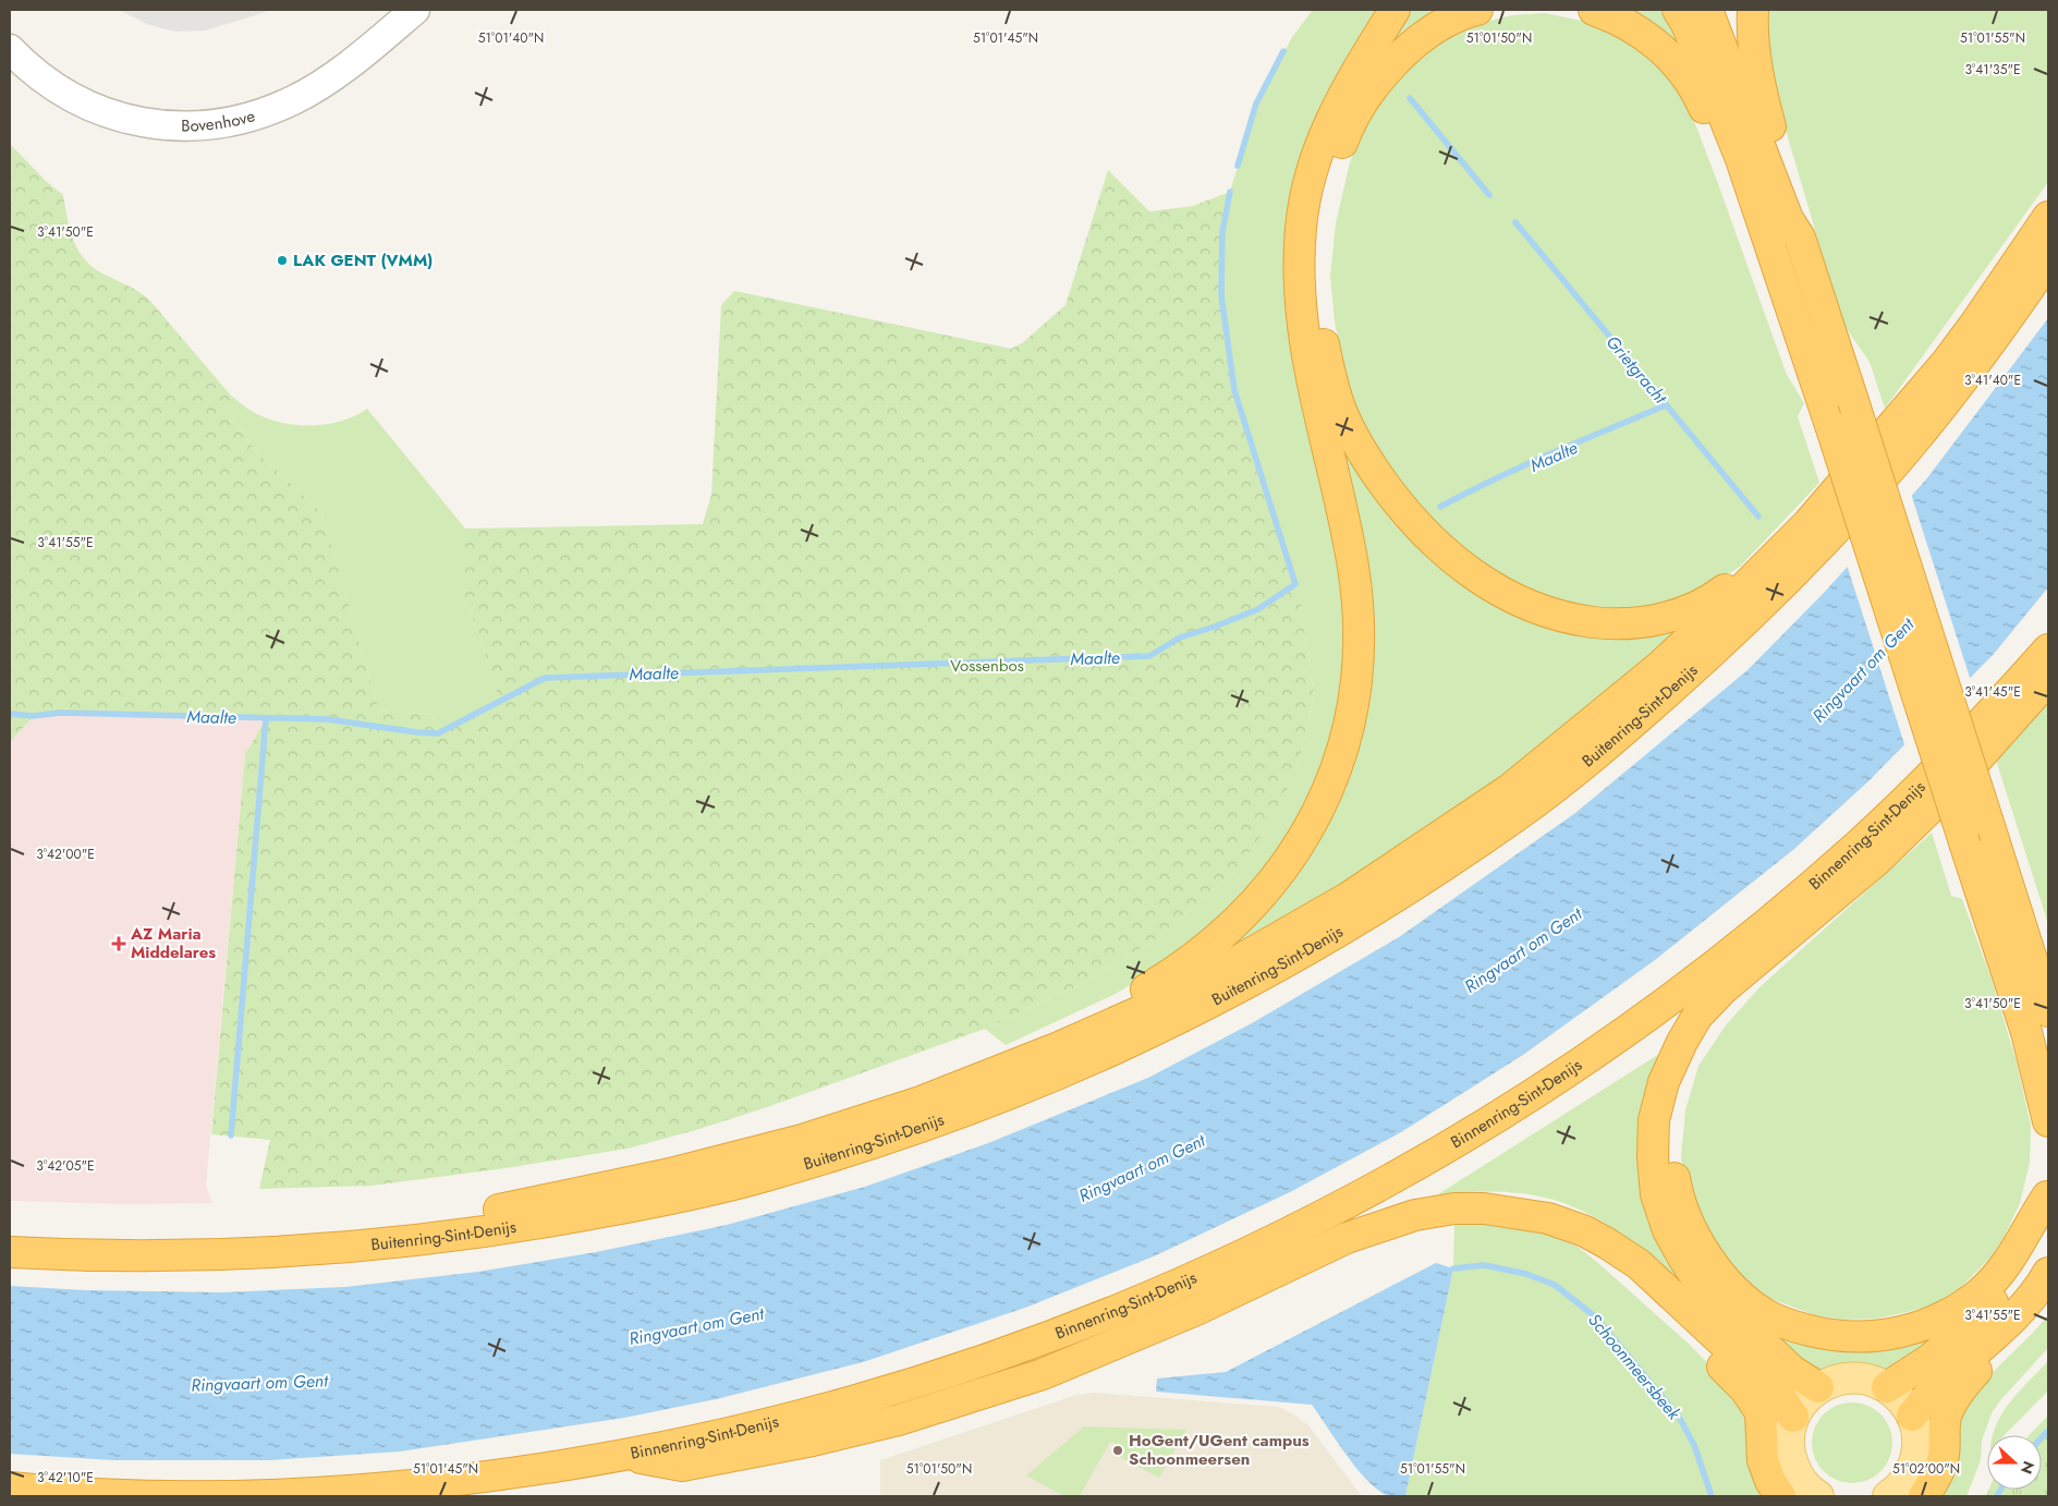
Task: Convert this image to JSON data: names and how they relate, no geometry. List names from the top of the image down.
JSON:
{
  "streets": {
    "highway": ["Buitenring-Sint-Denijs", "Binnenring-Sint-Denijs"],
    "street": ["Bovenhove"]
  },
  "water": [
    "Grietgracht",
    "Maalte",
    "Ringvaart om Gent",
    "Schoonmeersbeek"
  ],
  "parks": ["Vossenbos"],
  "places": {
    "other": ["LAK GENT (VMM)", "HoGent/UGent campus Schoonmeersen"],
    "health": ["AZ Maria Middelares"]
  },
  "north": "right",
  "coordinates": [
    "51°01'45\"N",
    "51°01'55\"N",
    "51°01'40\"N",
    "51°01'50\"N",
    "3°41'35\"E",
    "3°41'50\"E",
    "3°41'40\"E",
    "3°41'55\"E",
    "3°41'45\"E",
    "3°42'00\"E",
    "3°42'05\"E",
    "51°02'00\"N",
    "3°42'10\"E"
  ]
}
